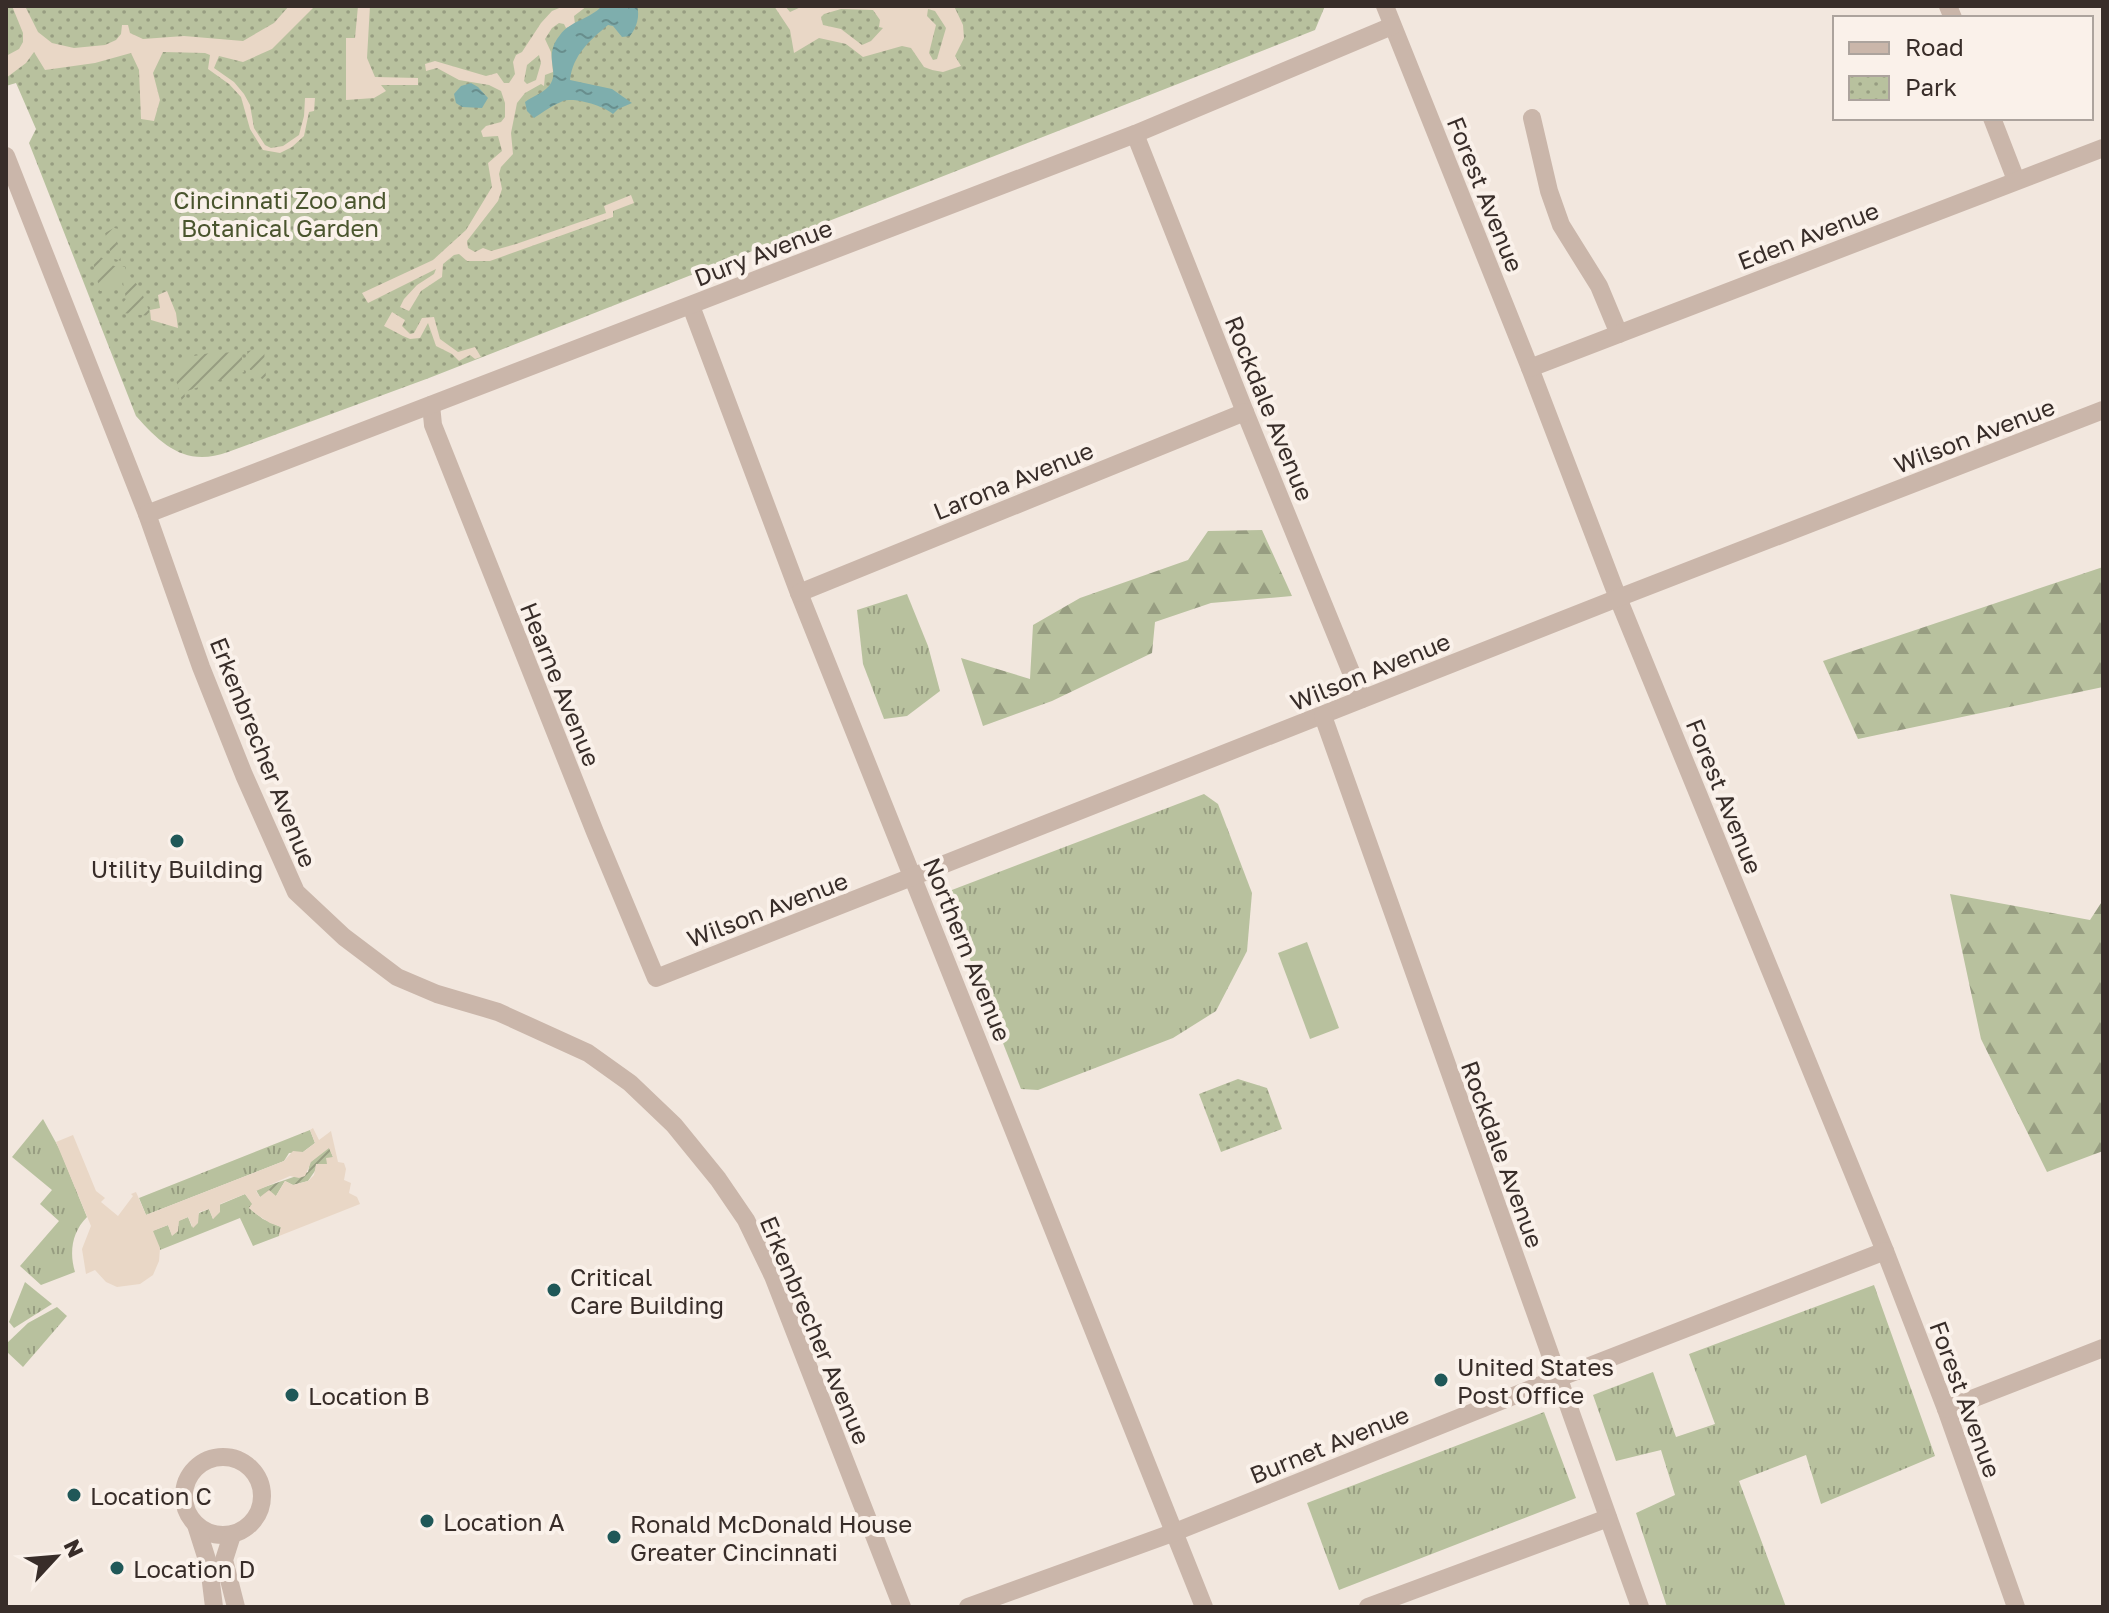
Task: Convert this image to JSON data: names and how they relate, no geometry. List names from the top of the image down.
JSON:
{
  "streets": {
    "street": [
      "Forest Avenue",
      "Eden Avenue",
      "Dury Avenue",
      "Rockdale Avenue",
      "Wilson Avenue",
      "Larona Avenue",
      "Hearne Avenue",
      "Erkenbrecher Avenue",
      "Northern Avenue",
      "Burnet Avenue"
    ]
  },
  "crossings": [
    ["Forest Avenue", "Eden Avenue"],
    ["Forest Avenue", "Dury Avenue"],
    ["Forest Avenue", "Wilson Avenue"],
    ["Forest Avenue", "Burnet Avenue"],
    ["Dury Avenue", "Rockdale Avenue"],
    ["Dury Avenue", "Hearne Avenue"],
    ["Dury Avenue", "Erkenbrecher Avenue"],
    ["Dury Avenue", "Northern Avenue"],
    ["Rockdale Avenue", "Wilson Avenue"],
    ["Rockdale Avenue", "Larona Avenue"],
    ["Rockdale Avenue", "Burnet Avenue"],
    ["Wilson Avenue", "Hearne Avenue"],
    ["Wilson Avenue", "Northern Avenue"],
    ["Larona Avenue", "Northern Avenue"],
    ["Northern Avenue", "Burnet Avenue"]
  ],
  "parks": ["Cincinnati Zoo and Botanical Garden"],
  "places": [
    "Utility Building",
    "Critical Care Building",
    "United States Post Office",
    "Location B",
    "Location C",
    "Location A",
    "Ronald McDonald House Greater Cincinnati",
    "Location D"
  ],
  "legend": ["Road", "Park"],
  "north": "top right"
}
